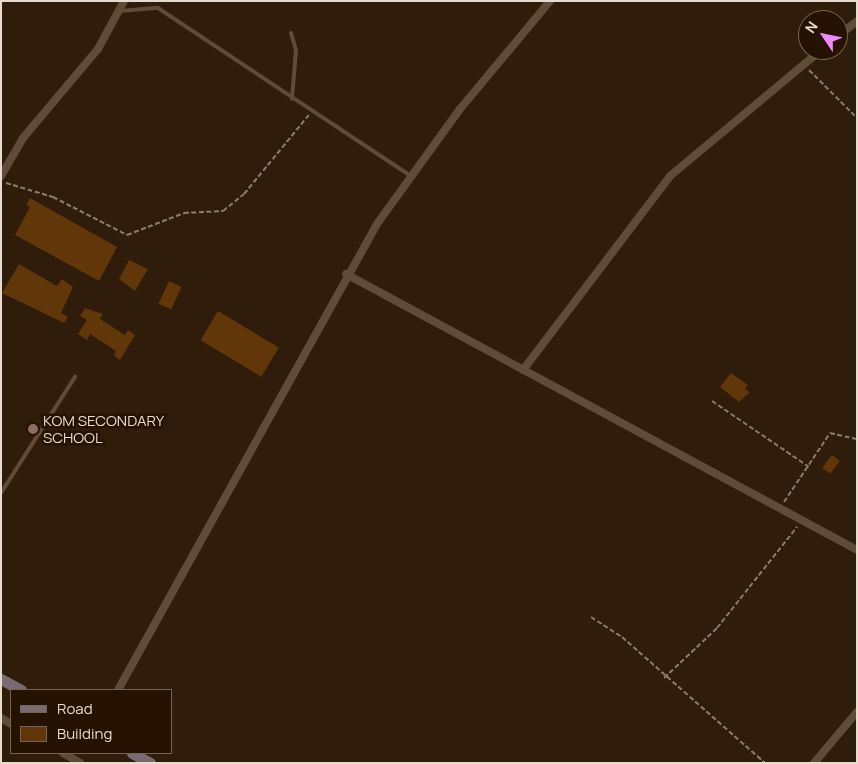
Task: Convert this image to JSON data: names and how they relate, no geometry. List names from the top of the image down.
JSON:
{
  "places": ["KOM SECONDARY SCHOOL"],
  "legend": ["Road", "Building"],
  "north": "top left"
}
